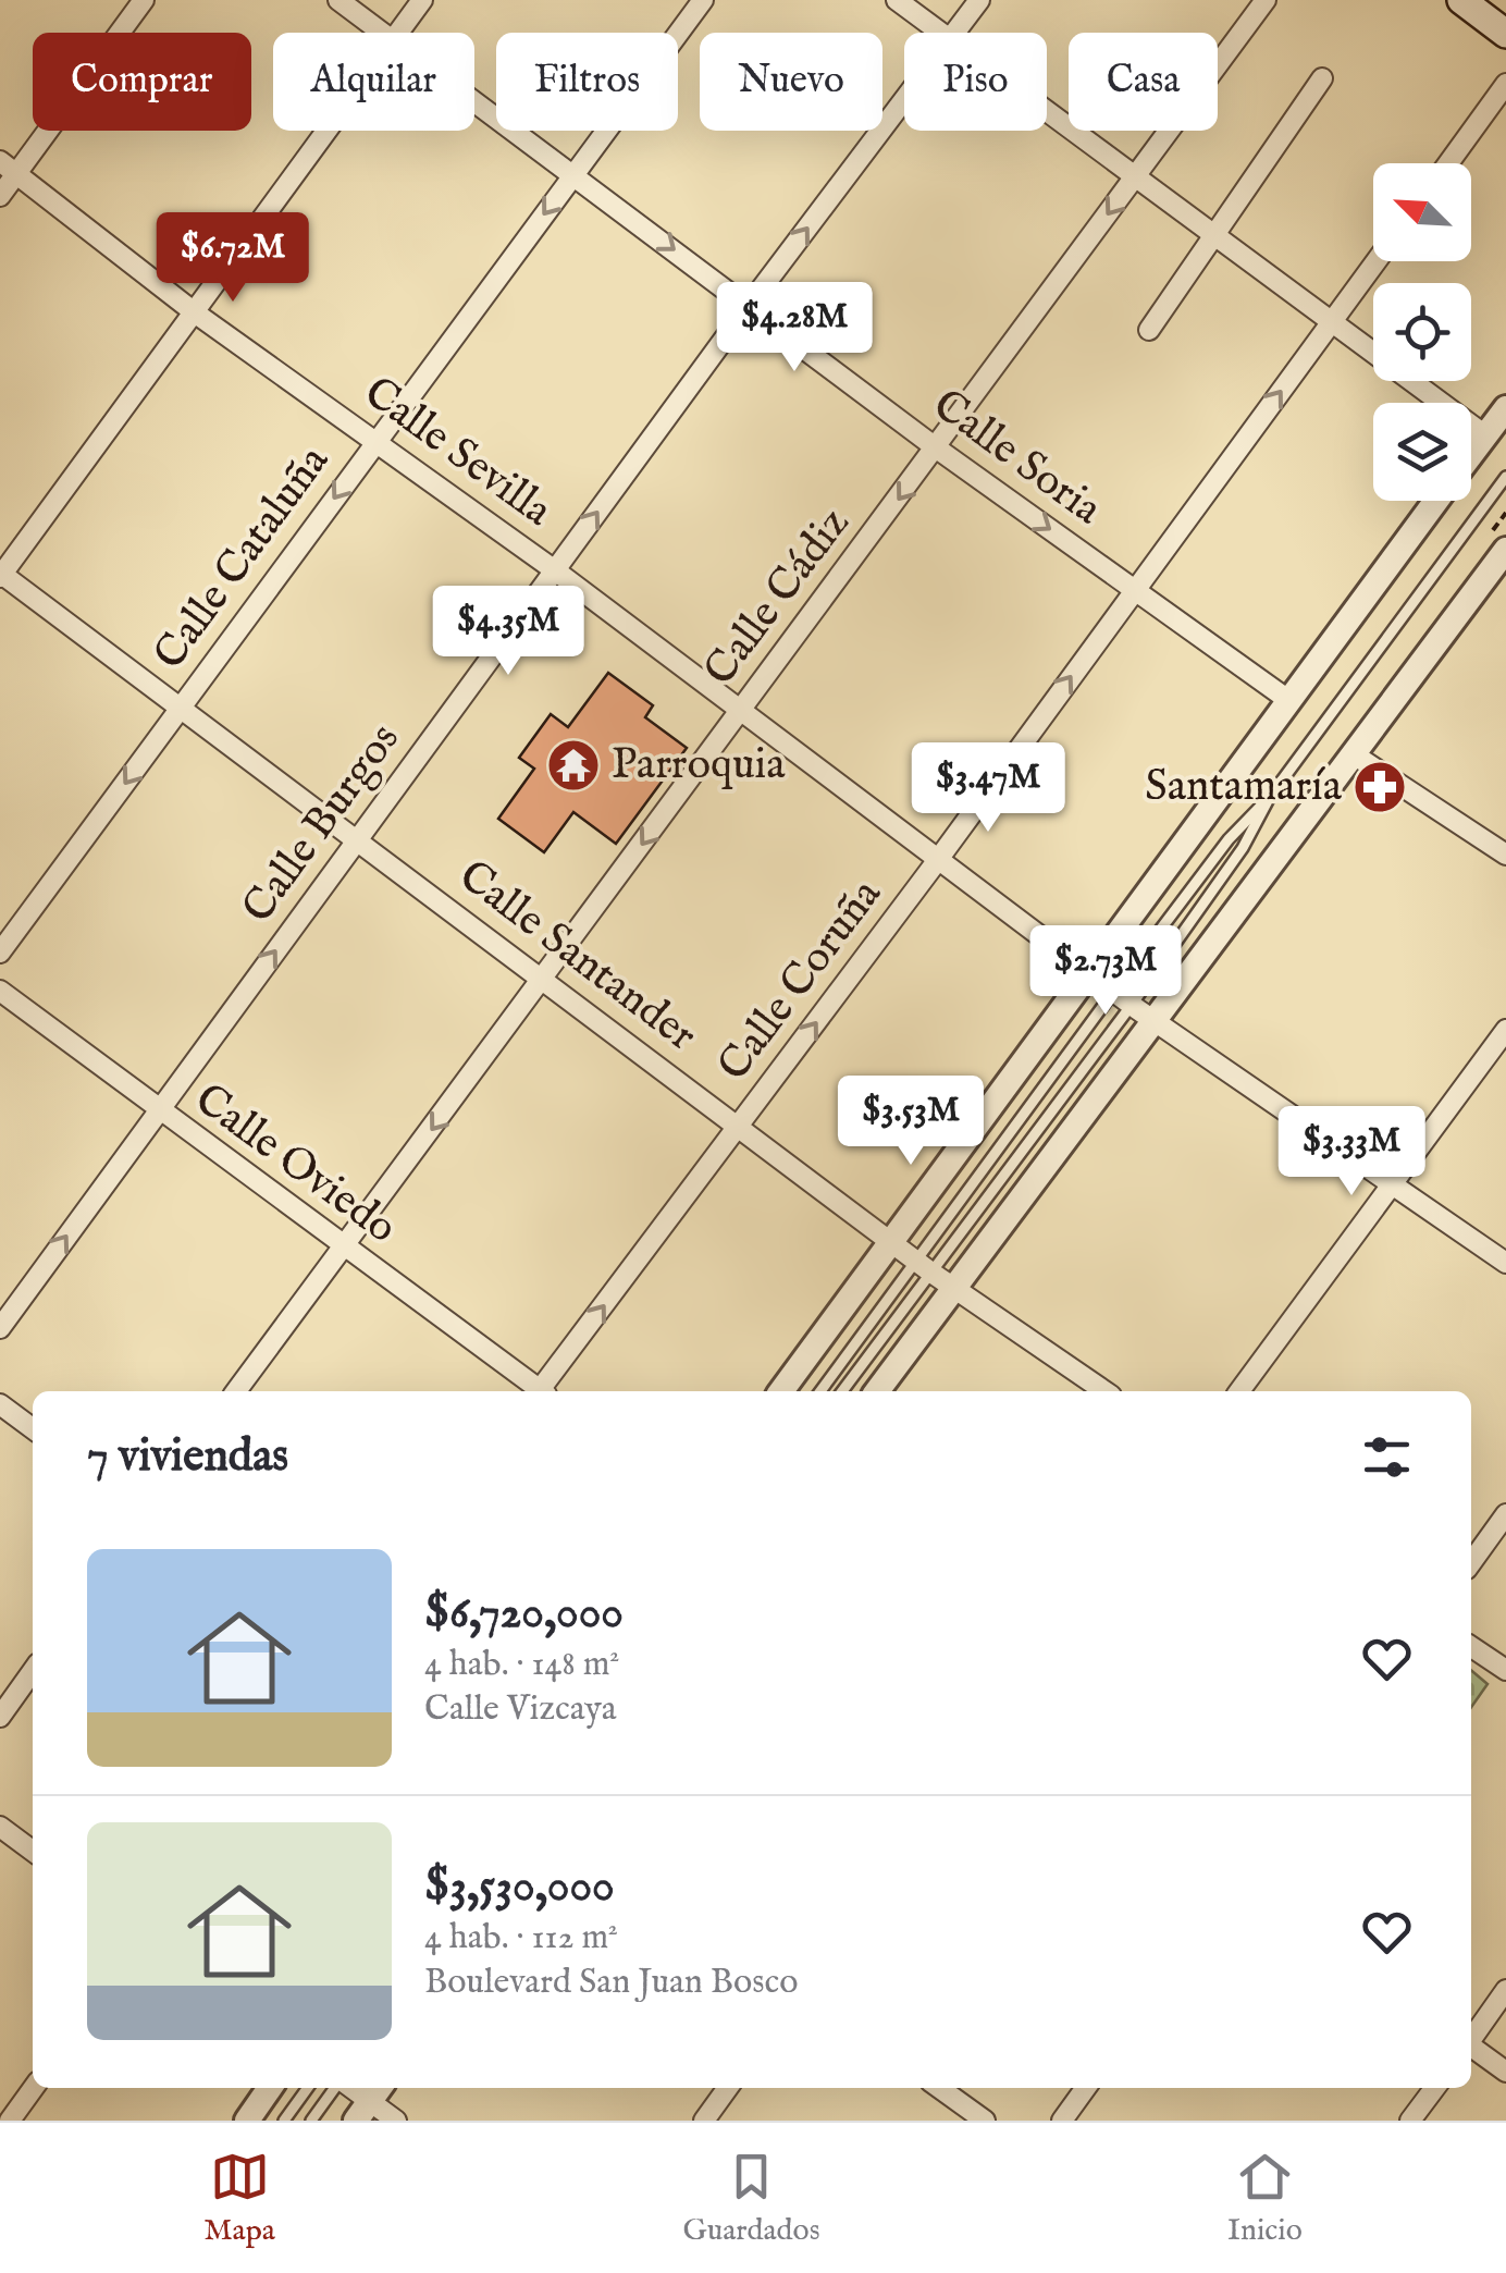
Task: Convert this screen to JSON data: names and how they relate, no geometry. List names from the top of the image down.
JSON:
{
  "streets": {
    "street": [
      "Calle Sevilla",
      "Calle Soria",
      "Calle Cataluña",
      "Calle Cádiz",
      "Calle Burgos",
      "Calle Santander",
      "Calle Coruña",
      "Calle Oviedo"
    ]
  },
  "crossings": [
    ["Calle Sevilla", "Calle Cataluña"],
    ["Calle Sevilla", "Calle Cádiz"],
    ["Calle Sevilla", "Calle Burgos"],
    ["Calle Sevilla", "Calle Coruña"],
    ["Calle Soria", "Calle Cataluña"],
    ["Calle Soria", "Calle Cádiz"],
    ["Calle Soria", "Calle Burgos"],
    ["Calle Soria", "Calle Coruña"],
    ["Calle Cataluña", "Calle Santander"],
    ["Calle Cádiz", "Calle Santander"],
    ["Calle Cádiz", "Calle Oviedo"],
    ["Calle Burgos", "Calle Santander"],
    ["Calle Burgos", "Calle Oviedo"],
    ["Calle Santander", "Calle Coruña"]
  ],
  "one_way": [
    "Calle Soria",
    "Calle Cataluña",
    "Calle Cádiz",
    "Calle Burgos",
    "Calle Coruña"
  ],
  "places": {
    "temple": ["Parroquia"],
    "pharmacy": ["Santamaría"]
  },
  "north": "top left",
  "page": {
    "chip": [
      "Comprar",
      "Alquilar",
      "Filtros",
      "Nuevo",
      "Piso",
      "Casa"
    ],
    "price": [
      "$6.72M",
      "$4.28M",
      "$4.35M",
      "$3.47M",
      "$2.73M",
      "$3.53M",
      "$3.33M"
    ],
    "heading": "7 viviendas",
    "list": [
      {
        "name": "$6,720,000",
        "note": "4 hab. · 148 m² · Calle Vizcaya"
      },
      {
        "name": "$3,530,000",
        "note": "4 hab. · 112 m² · Boulevard San Juan Bosco"
      }
    ],
    "tabs": ["Mapa", "Guardados", "Inicio"]
  }
}
